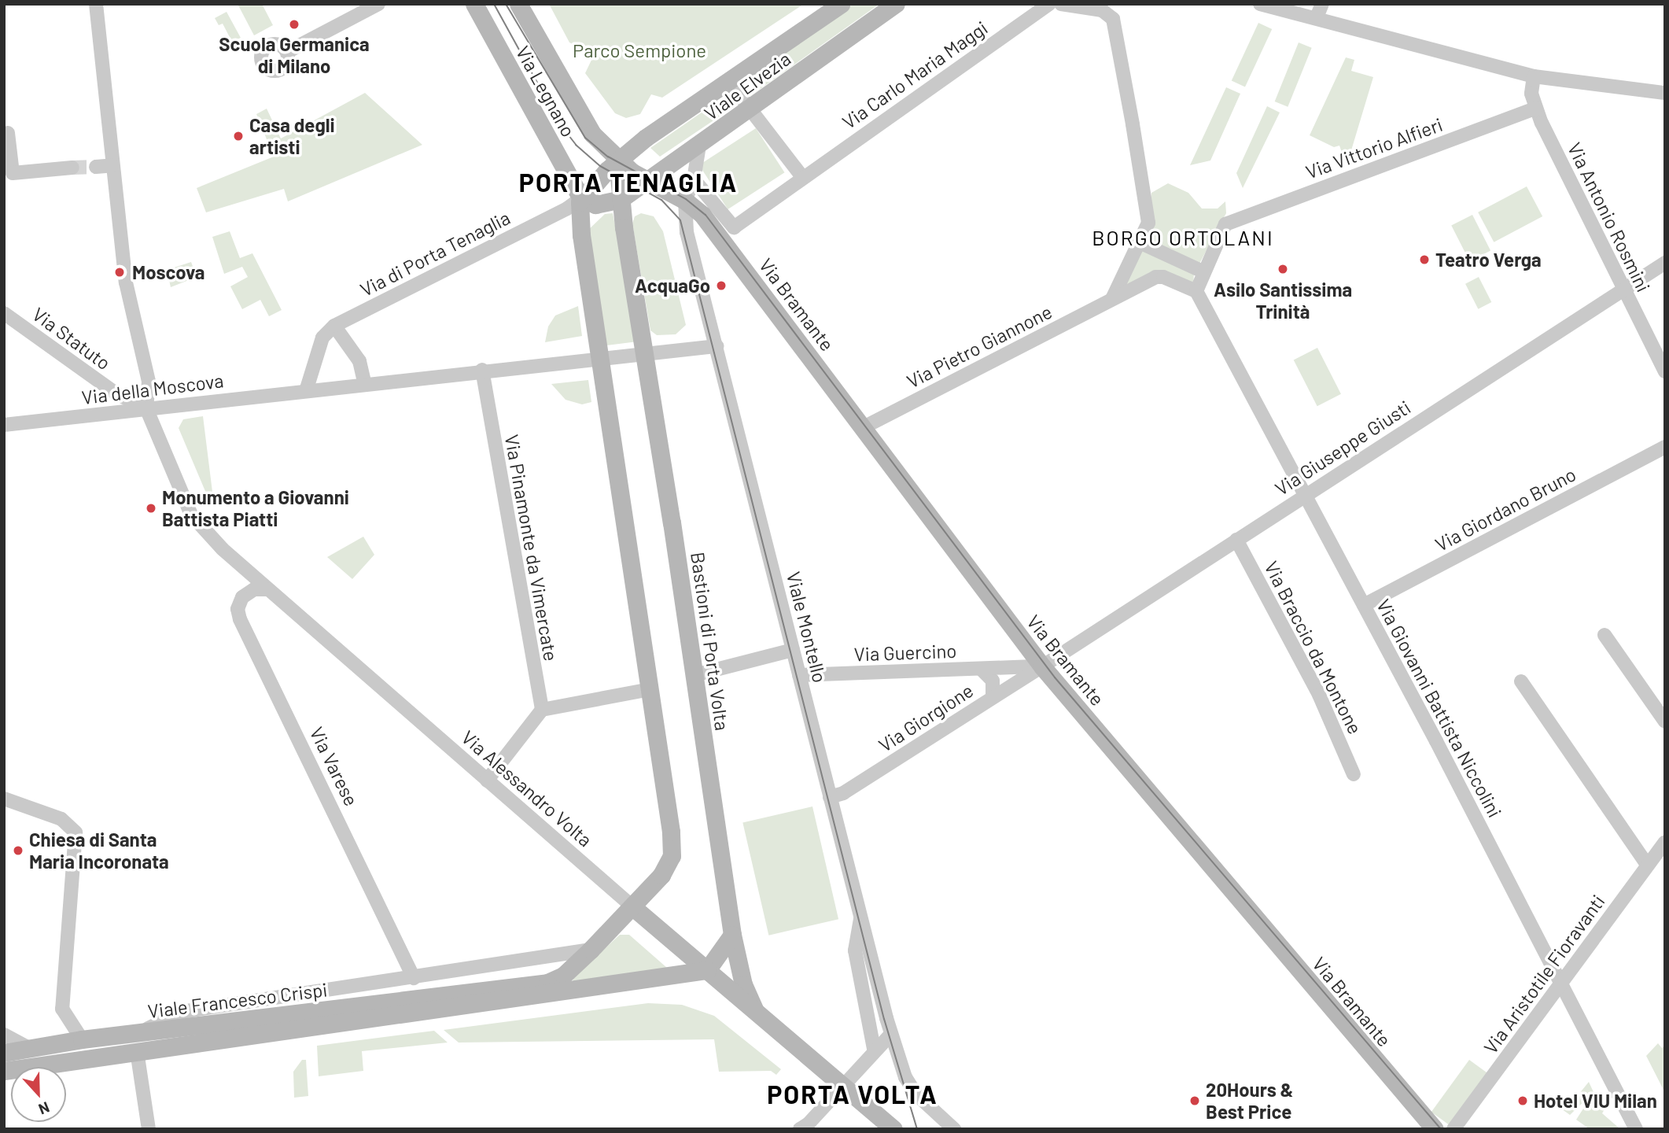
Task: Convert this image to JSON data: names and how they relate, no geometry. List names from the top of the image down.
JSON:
{
  "streets": {
    "main road": [
      "Viale Elvezia",
      "Via Legnano",
      "Via Bramante",
      "Bastioni di Porta Volta",
      "Via Alessandro Volta",
      "Viale Francesco Crispi"
    ],
    "street": [
      "Via Carlo Maria Maggi",
      "Via Vittorio Alfieri",
      "Via Antonio Rosmini",
      "Via di Porta Tenaglia",
      "Via Statuto",
      "Via Pietro Giannone",
      "Via della Moscova",
      "Via Giuseppe Giusti",
      "Via Giordano Bruno",
      "Via Pinamonte da Vimercate",
      "Viale Montello",
      "Via Braccio da Montone",
      "Via Guercino",
      "Via Giovanni Battista Niccolini",
      "Via Giorgione",
      "Via Varese",
      "Via Aristotile Fioravanti"
    ]
  },
  "crossings": [
    ["Viale Elvezia", "Via Legnano"],
    ["Viale Elvezia", "Via di Porta Tenaglia"],
    ["Viale Elvezia", "Bastioni di Porta Volta"],
    ["Via Legnano", "Via di Porta Tenaglia"],
    ["Via Legnano", "Via Bramante"],
    ["Via Legnano", "Viale Montello"],
    ["Via Legnano", "Bastioni di Porta Volta"],
    ["Via Vittorio Alfieri", "Via Antonio Rosmini"],
    ["Via Antonio Rosmini", "Via Giuseppe Giusti"],
    ["Via Bramante", "Via Pietro Giannone"],
    ["Via Bramante", "Via Giuseppe Giusti"],
    ["Via Bramante", "Viale Montello"],
    ["Via Bramante", "Via Guercino"],
    ["Via Bramante", "Via Giorgione"],
    ["Via Statuto", "Via della Moscova"],
    ["Via Statuto", "Via Alessandro Volta"],
    ["Via Pietro Giannone", "Via Giovanni Battista Niccolini"],
    ["Via della Moscova", "Via Pinamonte da Vimercate"],
    ["Via della Moscova", "Viale Montello"],
    ["Via della Moscova", "Bastioni di Porta Volta"],
    ["Via della Moscova", "Via Alessandro Volta"],
    ["Via Giuseppe Giusti", "Via Braccio da Montone"],
    ["Via Giuseppe Giusti", "Via Guercino"],
    ["Via Giuseppe Giusti", "Via Giovanni Battista Niccolini"],
    ["Via Giuseppe Giusti", "Via Giorgione"],
    ["Via Giordano Bruno", "Via Giovanni Battista Niccolini"],
    ["Viale Montello", "Via Guercino"],
    ["Viale Montello", "Via Giorgione"],
    ["Bastioni di Porta Volta", "Via Alessandro Volta"],
    ["Via Guercino", "Via Giorgione"],
    ["Via Giovanni Battista Niccolini", "Via Aristotile Fioravanti"],
    ["Via Varese", "Via Alessandro Volta"],
    ["Via Varese", "Viale Francesco Crispi"],
    ["Via Alessandro Volta", "Viale Francesco Crispi"]
  ],
  "districts": ["PORTA TENAGLIA", "BORGO ORTOLANI", "PORTA VOLTA"],
  "parks": ["Parco Sempione"],
  "places": [
    "Scuola Germanica di Milano",
    "Casa degli artisti",
    "Teatro Verga",
    "Asilo Santissima Trinità",
    "Moscova",
    "AcquaGo",
    "Monumento a Giovanni Battista Piatti",
    "Chiesa di Santa Maria Incoronata",
    "20Hours & Best Price",
    "Hotel VIU Milan"
  ],
  "north": "bottom"
}
